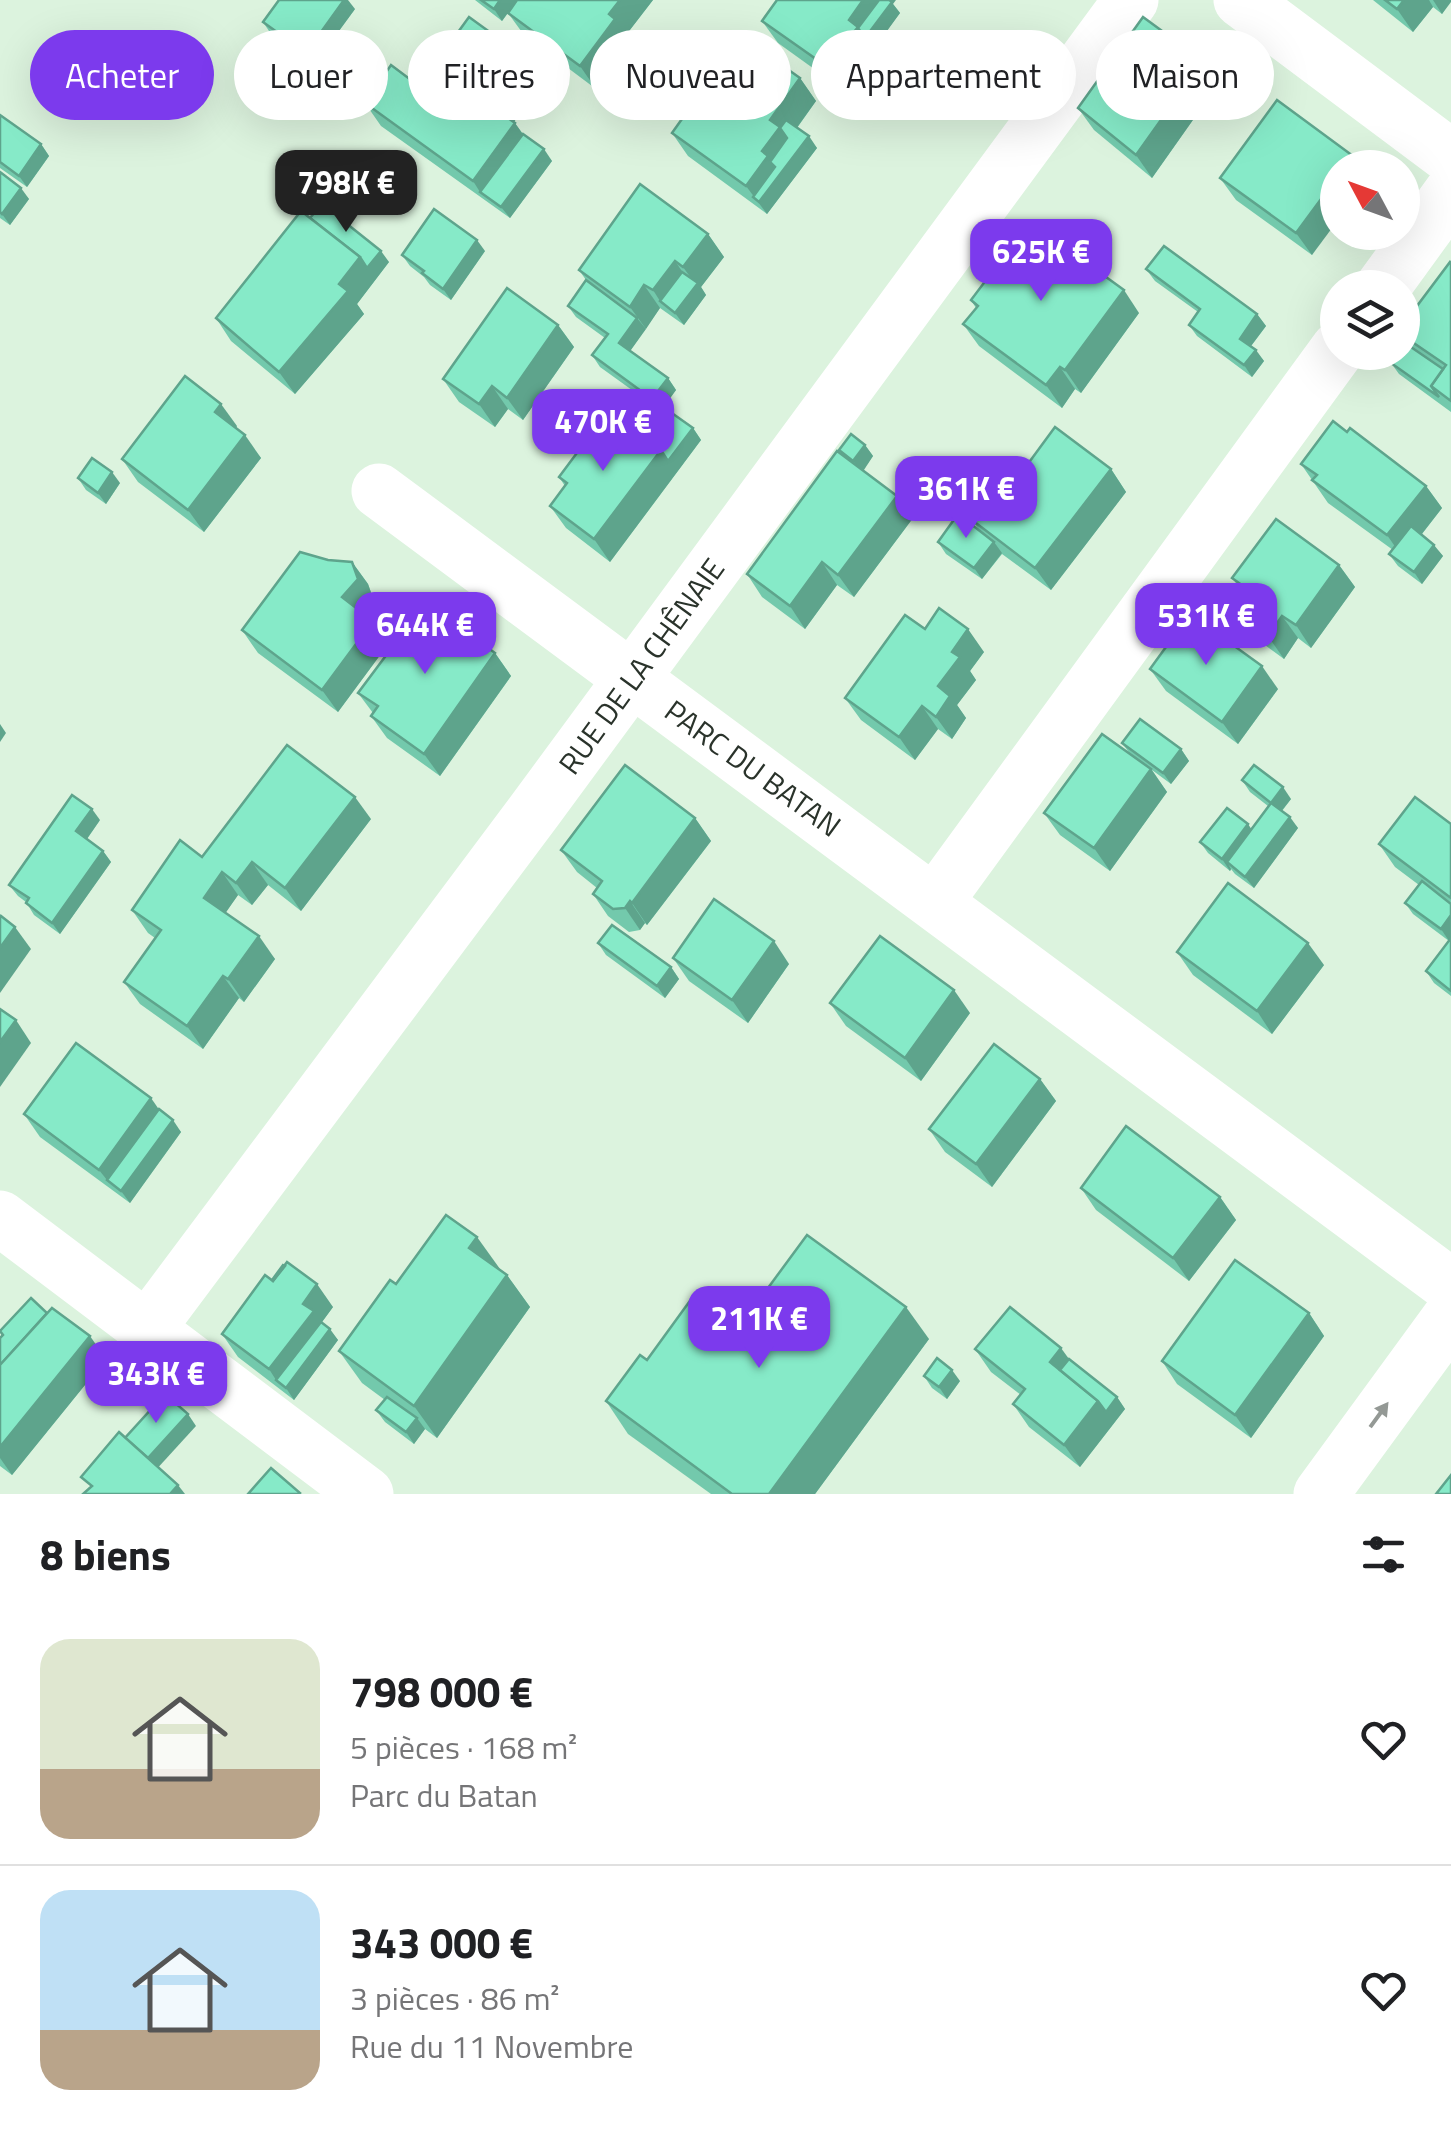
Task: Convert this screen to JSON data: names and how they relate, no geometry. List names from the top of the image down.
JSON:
{
  "streets": {
    "street": ["RUE DE LA CHÊNAIE", "PARC DU BATAN"]
  },
  "crossings": [
    ["RUE DE LA CHÊNAIE", "PARC DU BATAN"]
  ],
  "north": "top left",
  "page": {
    "chip": [
      "Acheter",
      "Louer",
      "Filtres",
      "Nouveau",
      "Appartement",
      "Maison"
    ],
    "price": [
      "798K €",
      "625K €",
      "470K €",
      "361K €",
      "531K €",
      "644K €",
      "211K €",
      "343K €"
    ],
    "heading": "8 biens",
    "list": [
      {
        "name": "798 000 €",
        "note": "5 pièces · 168 m² · Parc du Batan"
      },
      {
        "name": "343 000 €",
        "note": "3 pièces · 86 m² · Rue du 11 Novembre"
      }
    ]
  }
}
